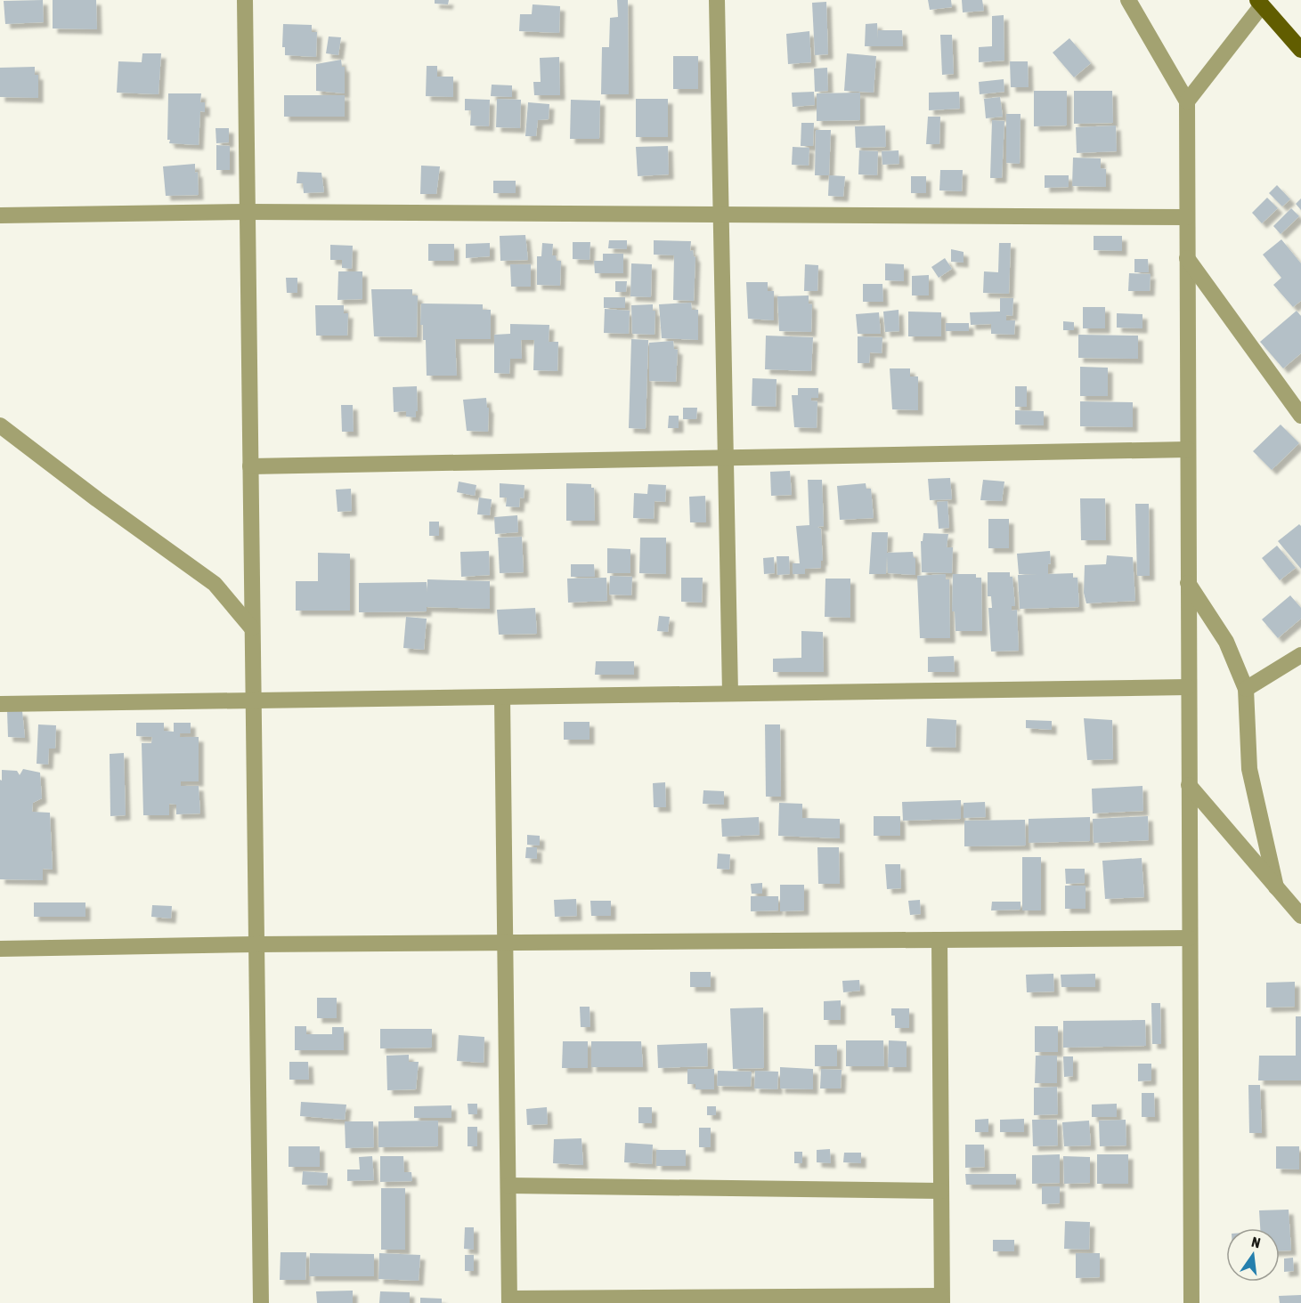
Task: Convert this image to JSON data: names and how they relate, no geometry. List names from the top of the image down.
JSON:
{
  "north": "top"
}
